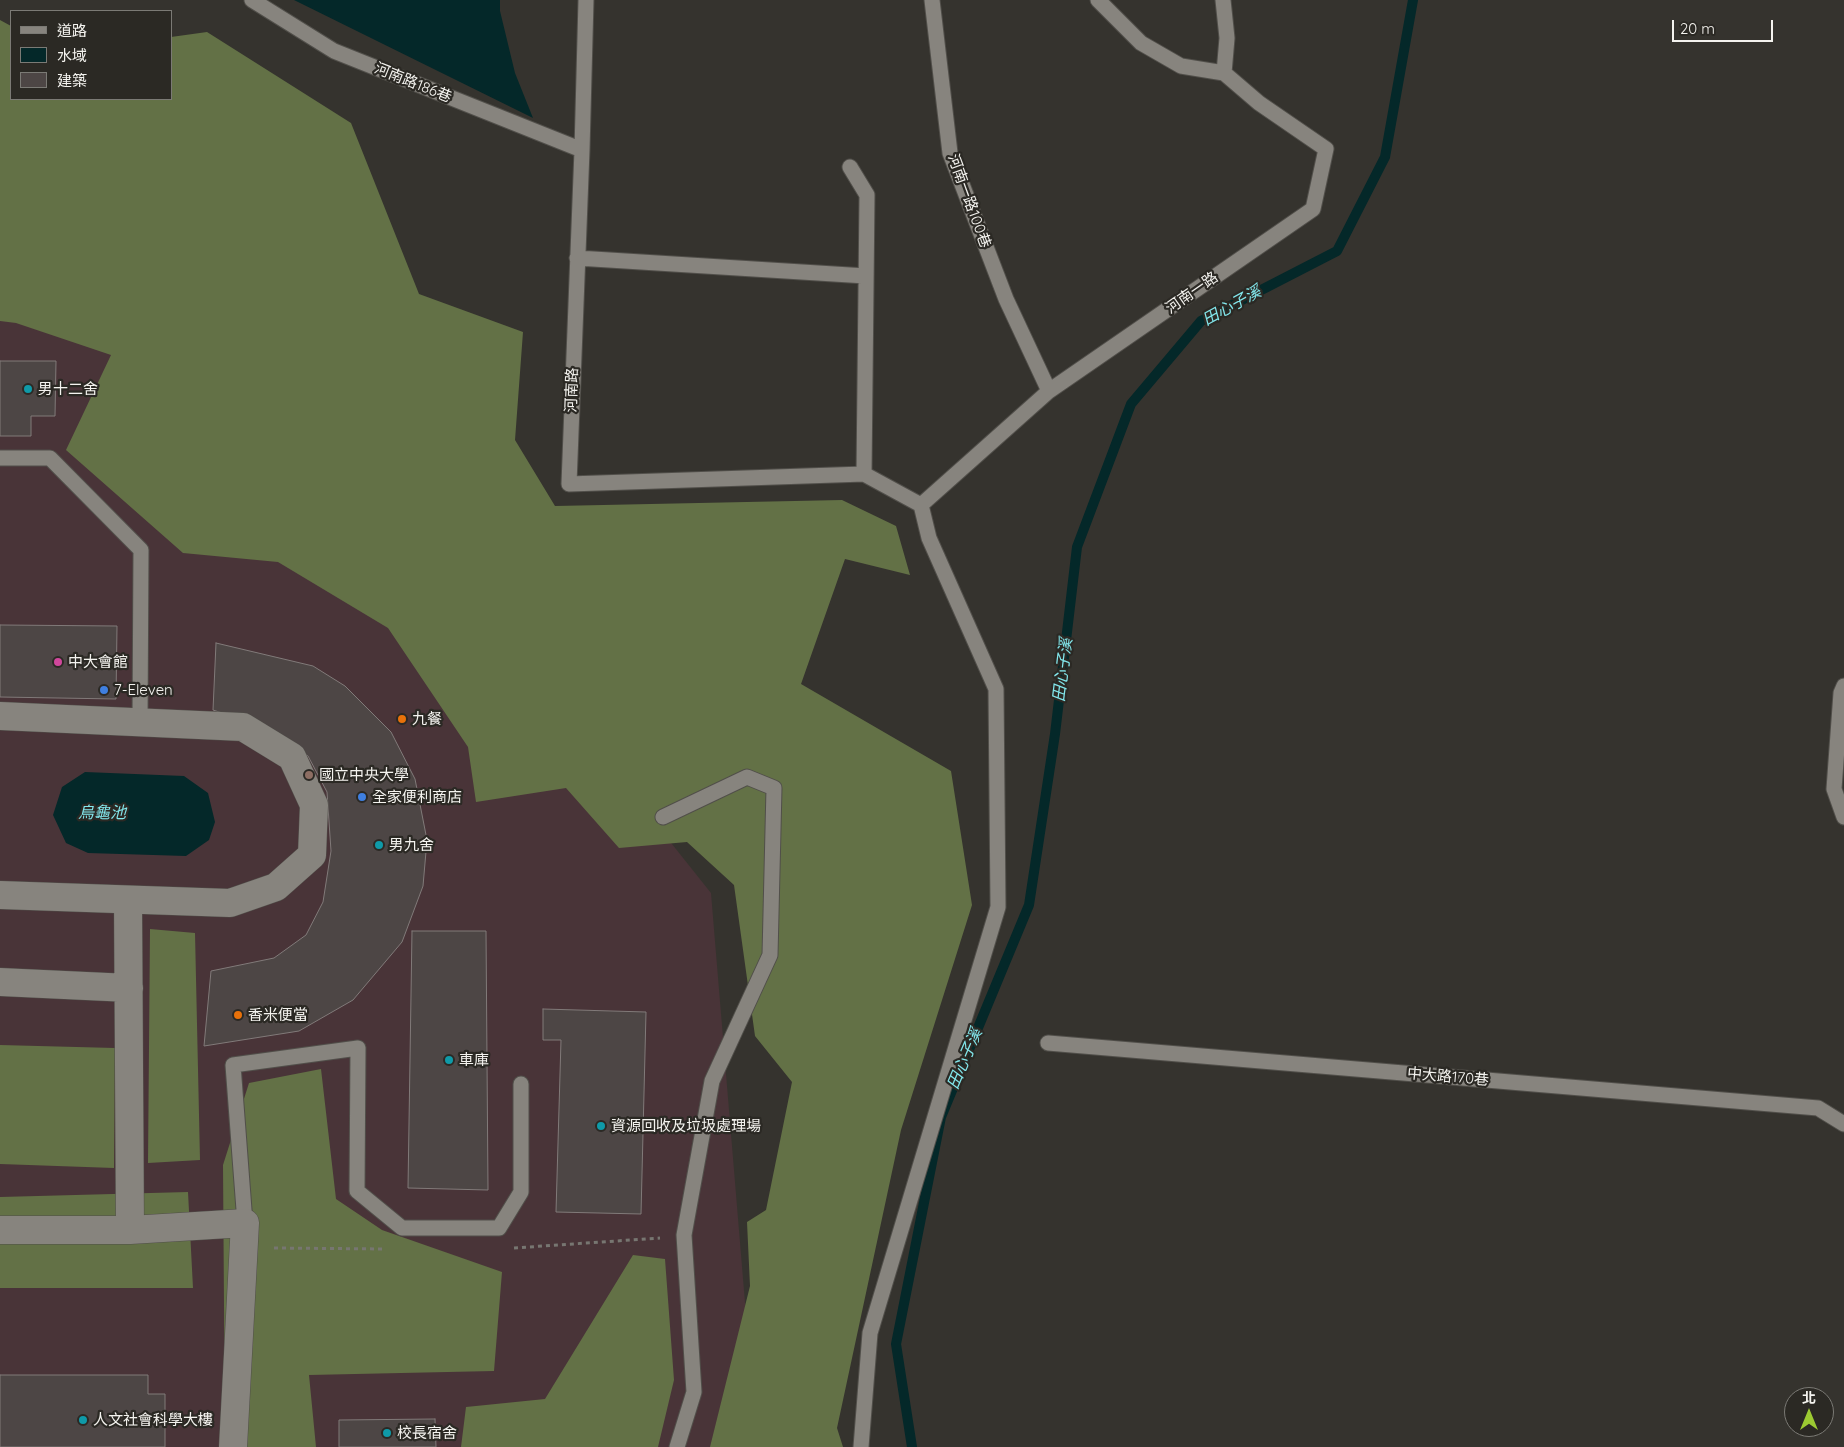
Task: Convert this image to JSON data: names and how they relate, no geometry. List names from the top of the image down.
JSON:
{
  "streets": {
    "lane": [
      "河南路186巷",
      "河南一路100巷",
      "河南一路",
      "河南路",
      "中大路170巷"
    ]
  },
  "crossings": [
    ["河南路186巷", "河南路"],
    ["河南一路100巷", "河南一路"]
  ],
  "water": ["田心子溪", "烏龜池"],
  "places": [
    "男十二舍",
    "中大會館",
    "7-Eleven",
    "九餐",
    "國立中央大學",
    "全家便利商店",
    "男九舍",
    "香米便當",
    "車庫",
    "資源回收及垃圾處理場",
    "人文社會科學大樓",
    "校長宿舍"
  ],
  "legend": ["道路", "水域", "建築"],
  "scale_bar": "20 m",
  "north": "top"
}
